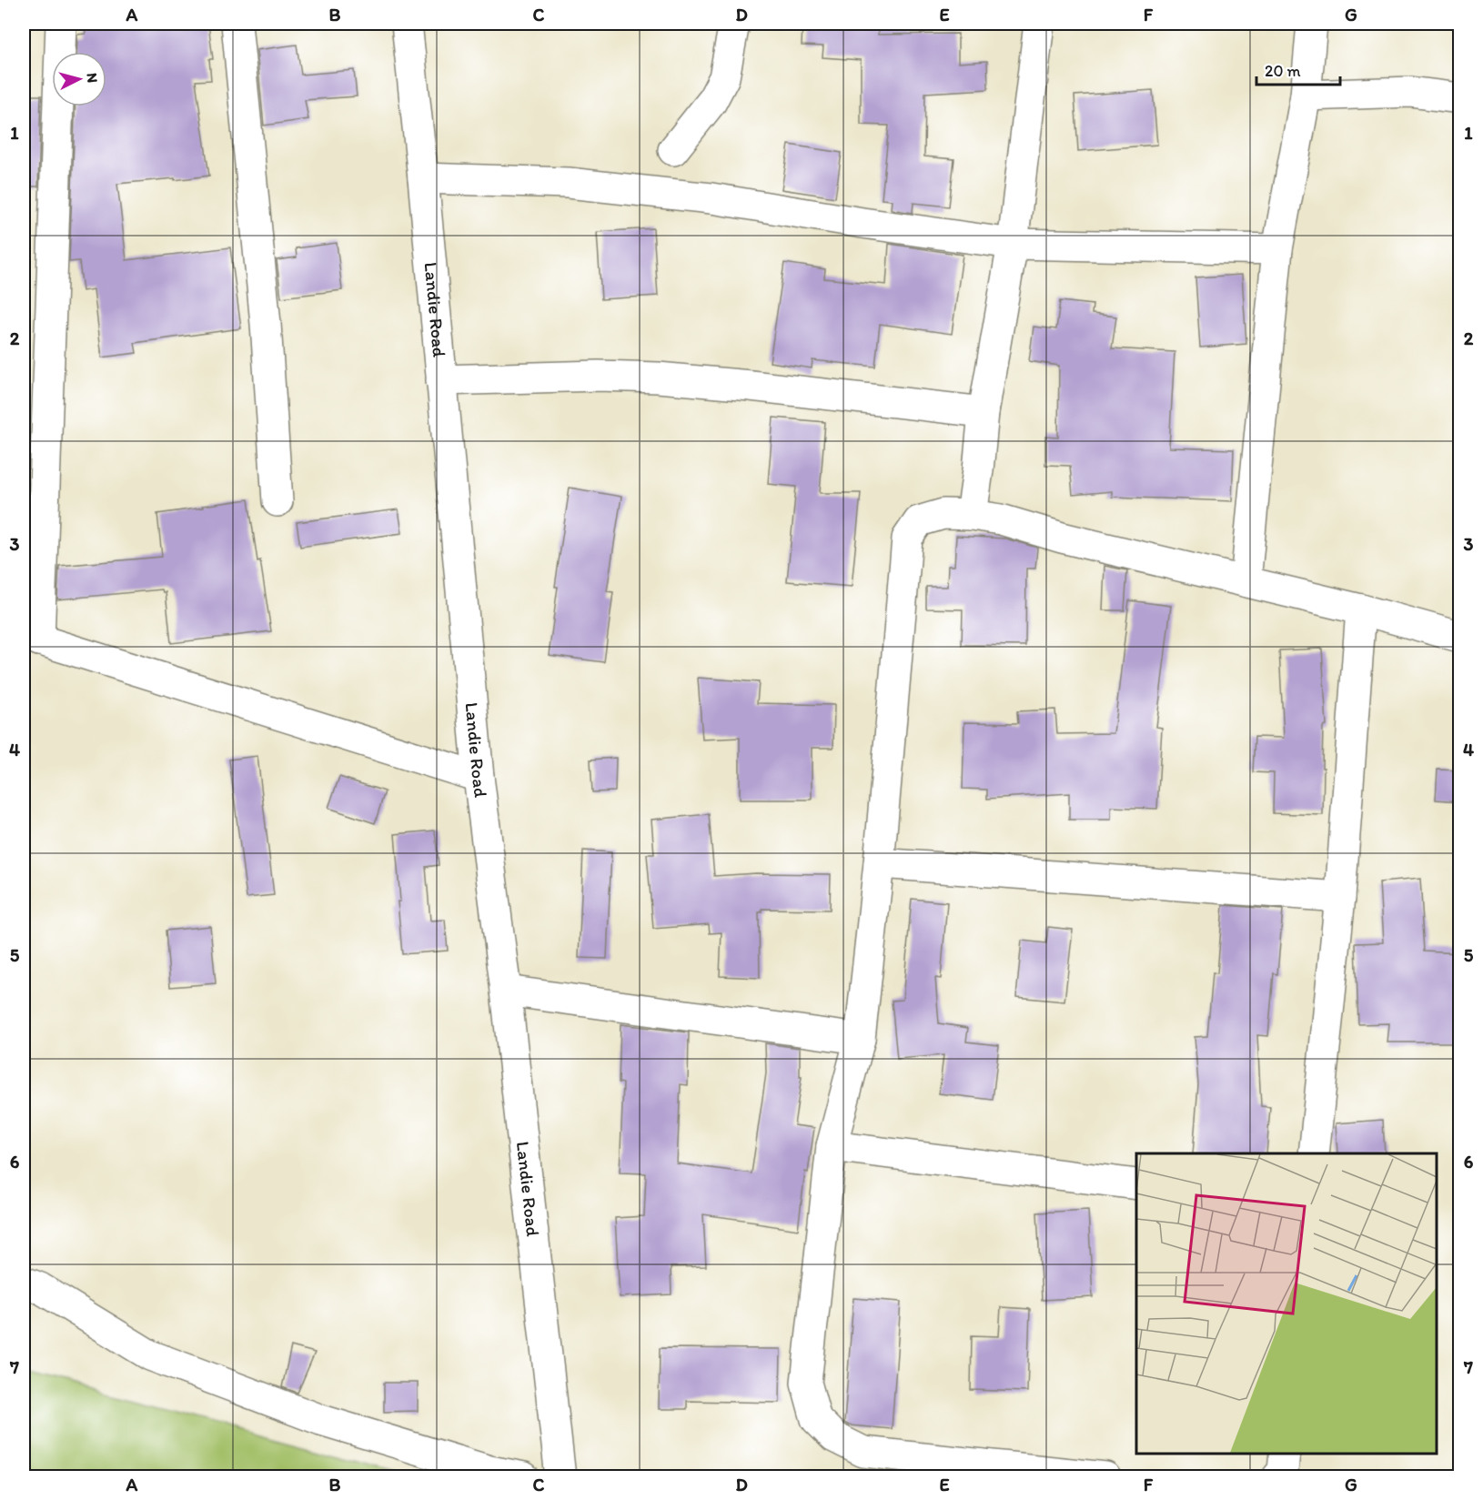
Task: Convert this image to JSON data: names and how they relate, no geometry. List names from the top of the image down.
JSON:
{
  "streets": {
    "street": ["Landie Road"]
  },
  "scale_bar": "20 m",
  "north": "right",
  "grid": {
    "columns": [
      "A",
      "B",
      "C",
      "D",
      "E",
      "F",
      "G"
    ],
    "rows": [
      "1",
      "2",
      "3",
      "4",
      "5",
      "6",
      "7"
    ]
  }
}
